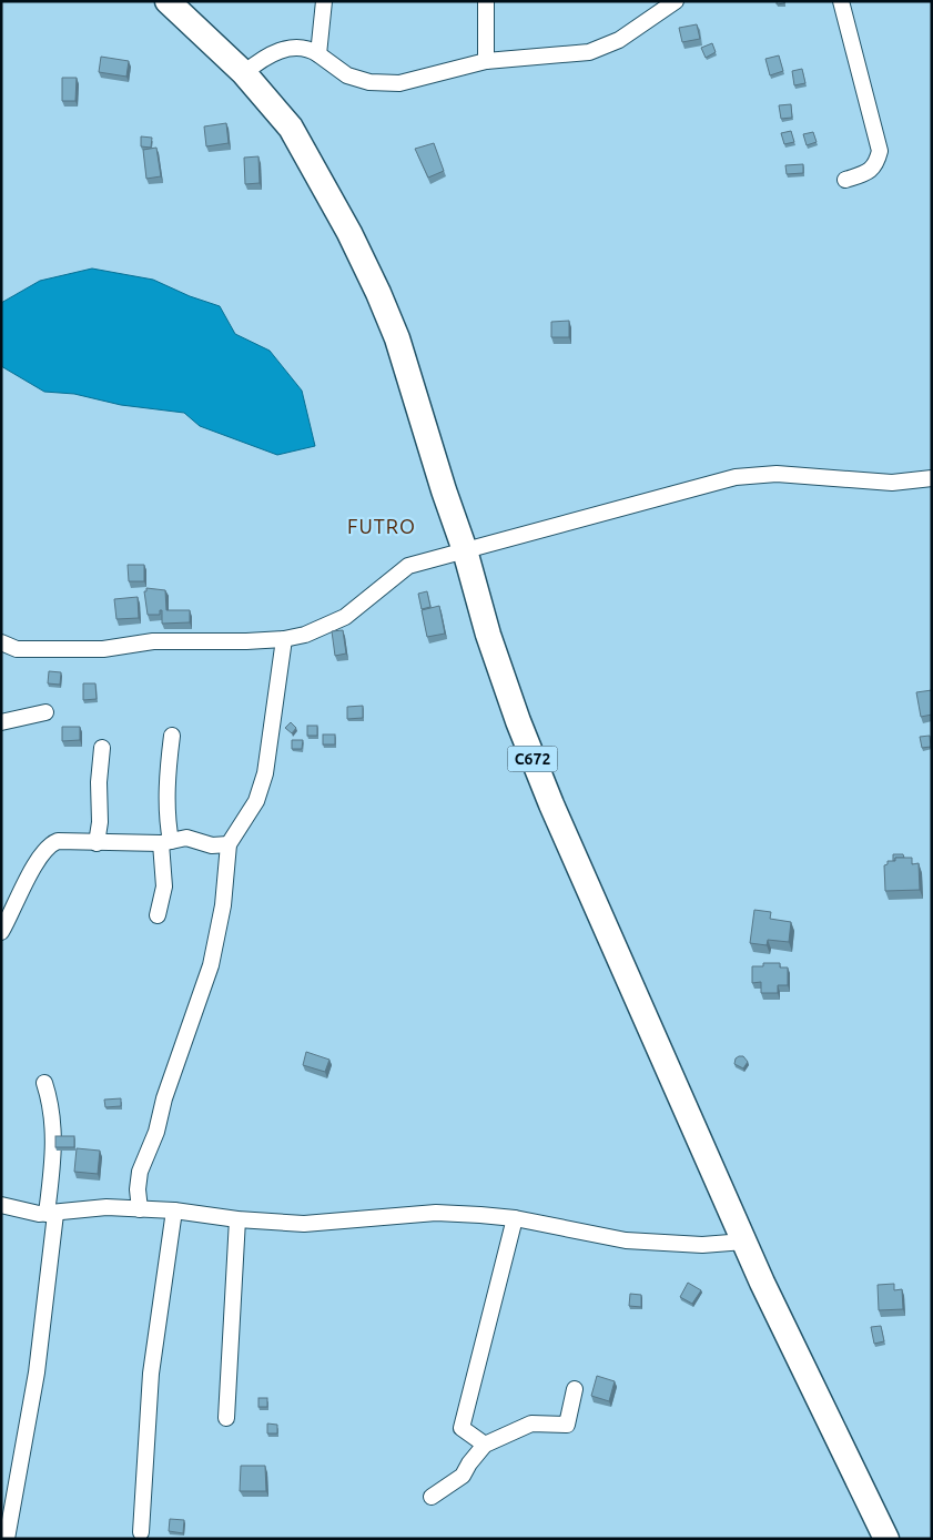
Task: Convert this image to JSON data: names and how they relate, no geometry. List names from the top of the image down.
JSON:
{
  "streets": {
    "main road": ["C672"]
  },
  "districts": ["FUTRO"]
}
